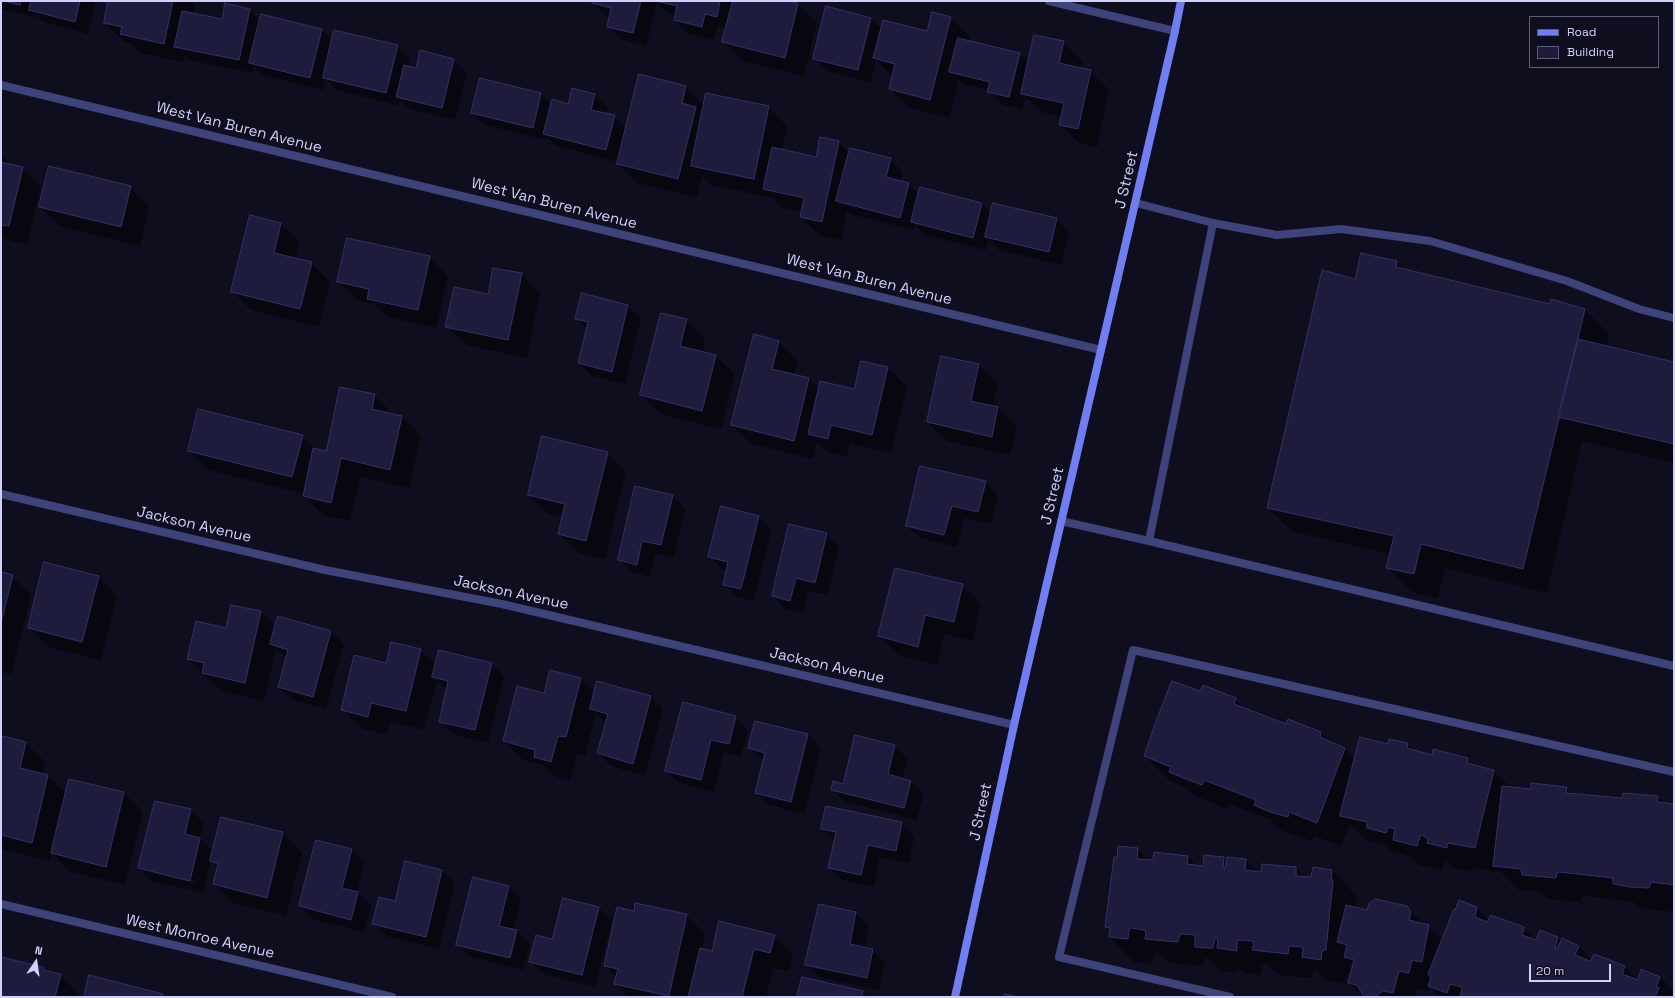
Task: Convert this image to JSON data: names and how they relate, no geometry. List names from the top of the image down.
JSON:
{
  "streets": {
    "street": [
      "West Van Buren Avenue",
      "J Street",
      "Jackson Avenue",
      "West Monroe Avenue"
    ]
  },
  "crossings": [
    ["West Van Buren Avenue", "J Street"],
    ["J Street", "Jackson Avenue"]
  ],
  "legend": ["Road", "Building"],
  "scale_bar": "20 m",
  "north": "top"
}
